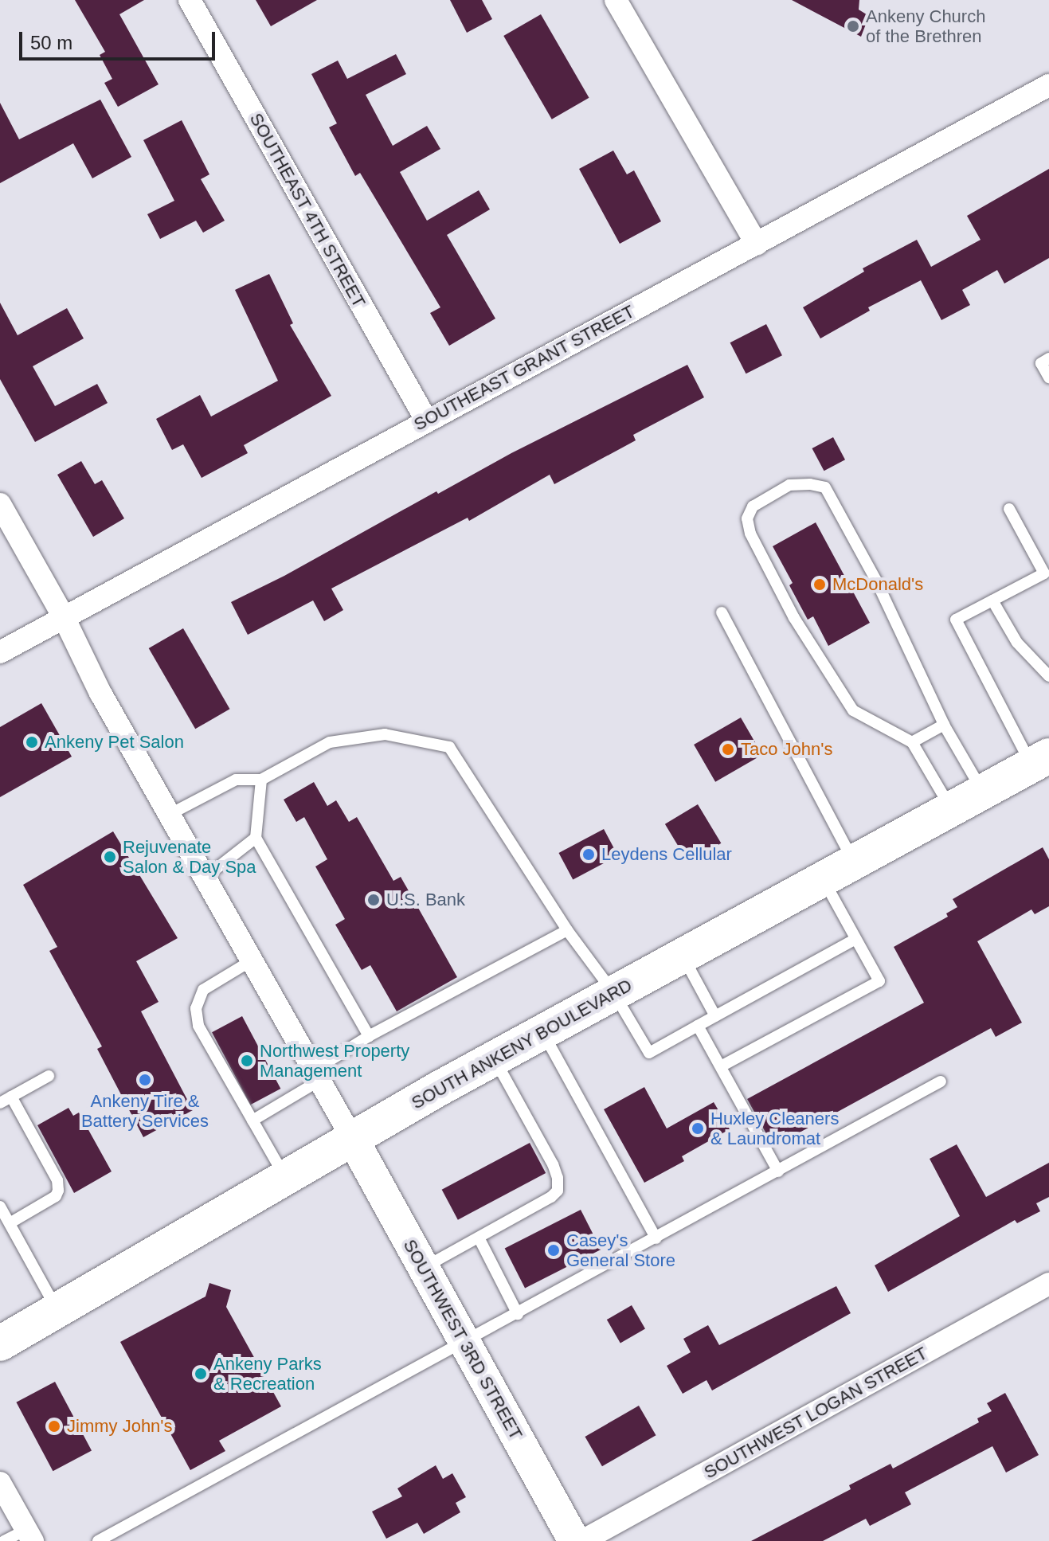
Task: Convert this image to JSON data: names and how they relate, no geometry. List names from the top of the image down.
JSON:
{
  "streets": {
    "main road": ["SOUTH ANKENY BOULEVARD"],
    "street": [
      "SOUTHEAST 4TH STREET",
      "SOUTHEAST GRANT STREET",
      "SOUTHWEST 3RD STREET",
      "SOUTHWEST LOGAN STREET"
    ]
  },
  "crossings": [
    ["SOUTHEAST 4TH STREET", "SOUTHEAST GRANT STREET"],
    ["SOUTH ANKENY BOULEVARD", "SOUTHWEST 3RD STREET"]
  ],
  "places": [
    "Ankeny Church of the Brethren",
    "McDonald's",
    "Ankeny Pet Salon",
    "Taco John's",
    "Leydens Cellular",
    "Rejuvenate Salon & Day Spa",
    "U.S. Bank",
    "Northwest Property Management",
    "Ankeny Tire & Battery Services",
    "Huxley Cleaners & Laundromat",
    "Casey's General Store",
    "Ankeny Parks & Recreation",
    "Jimmy John's"
  ],
  "scale_bar": "50 m"
}
